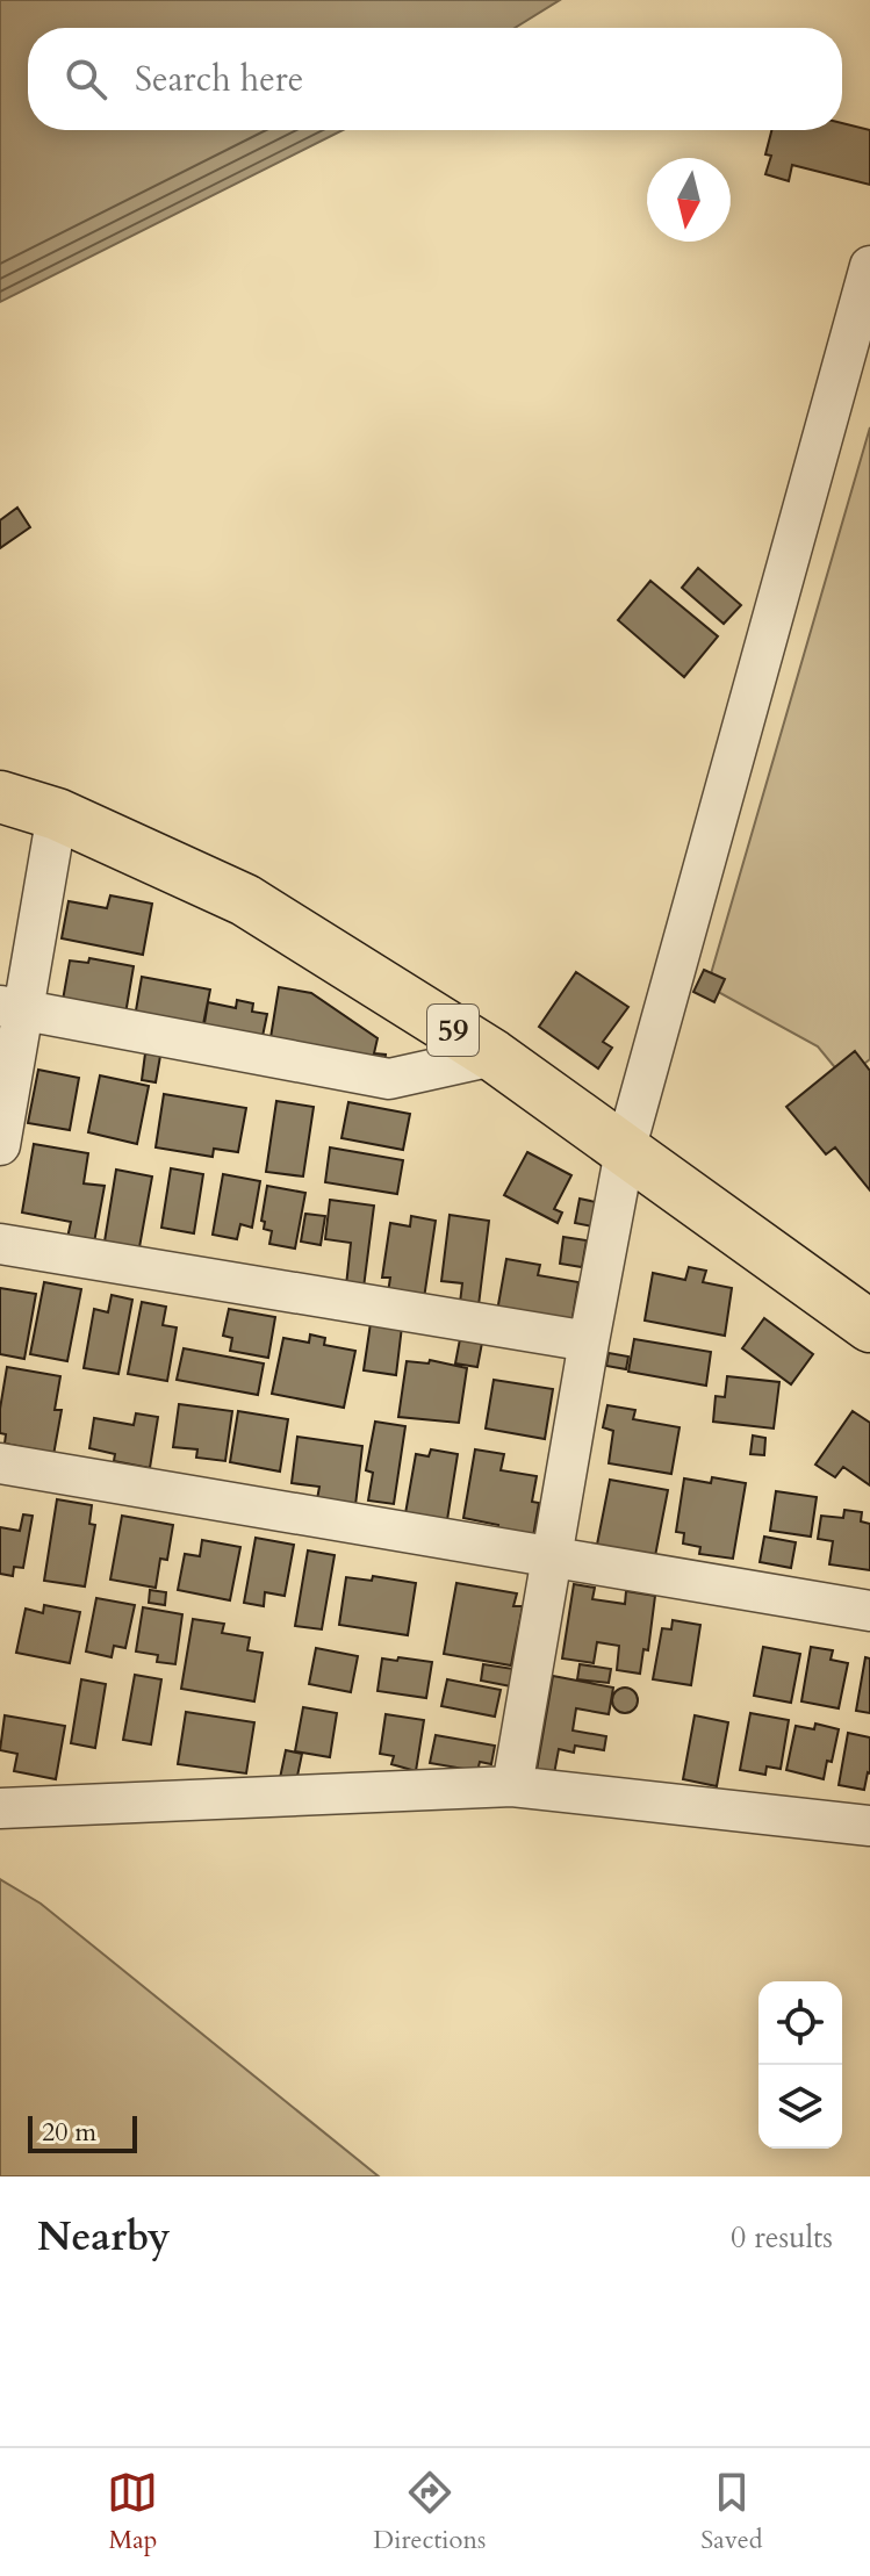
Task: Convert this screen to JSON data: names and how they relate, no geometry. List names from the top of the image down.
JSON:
{
  "streets": {
    "main road": ["59"]
  },
  "scale_bar": "20 m",
  "north": "bottom",
  "page": {
    "search": "Search here",
    "scale": "20 m",
    "heading": ["Nearby", "0 results"],
    "nav": ["Map", "Directions", "Saved"]
  }
}
